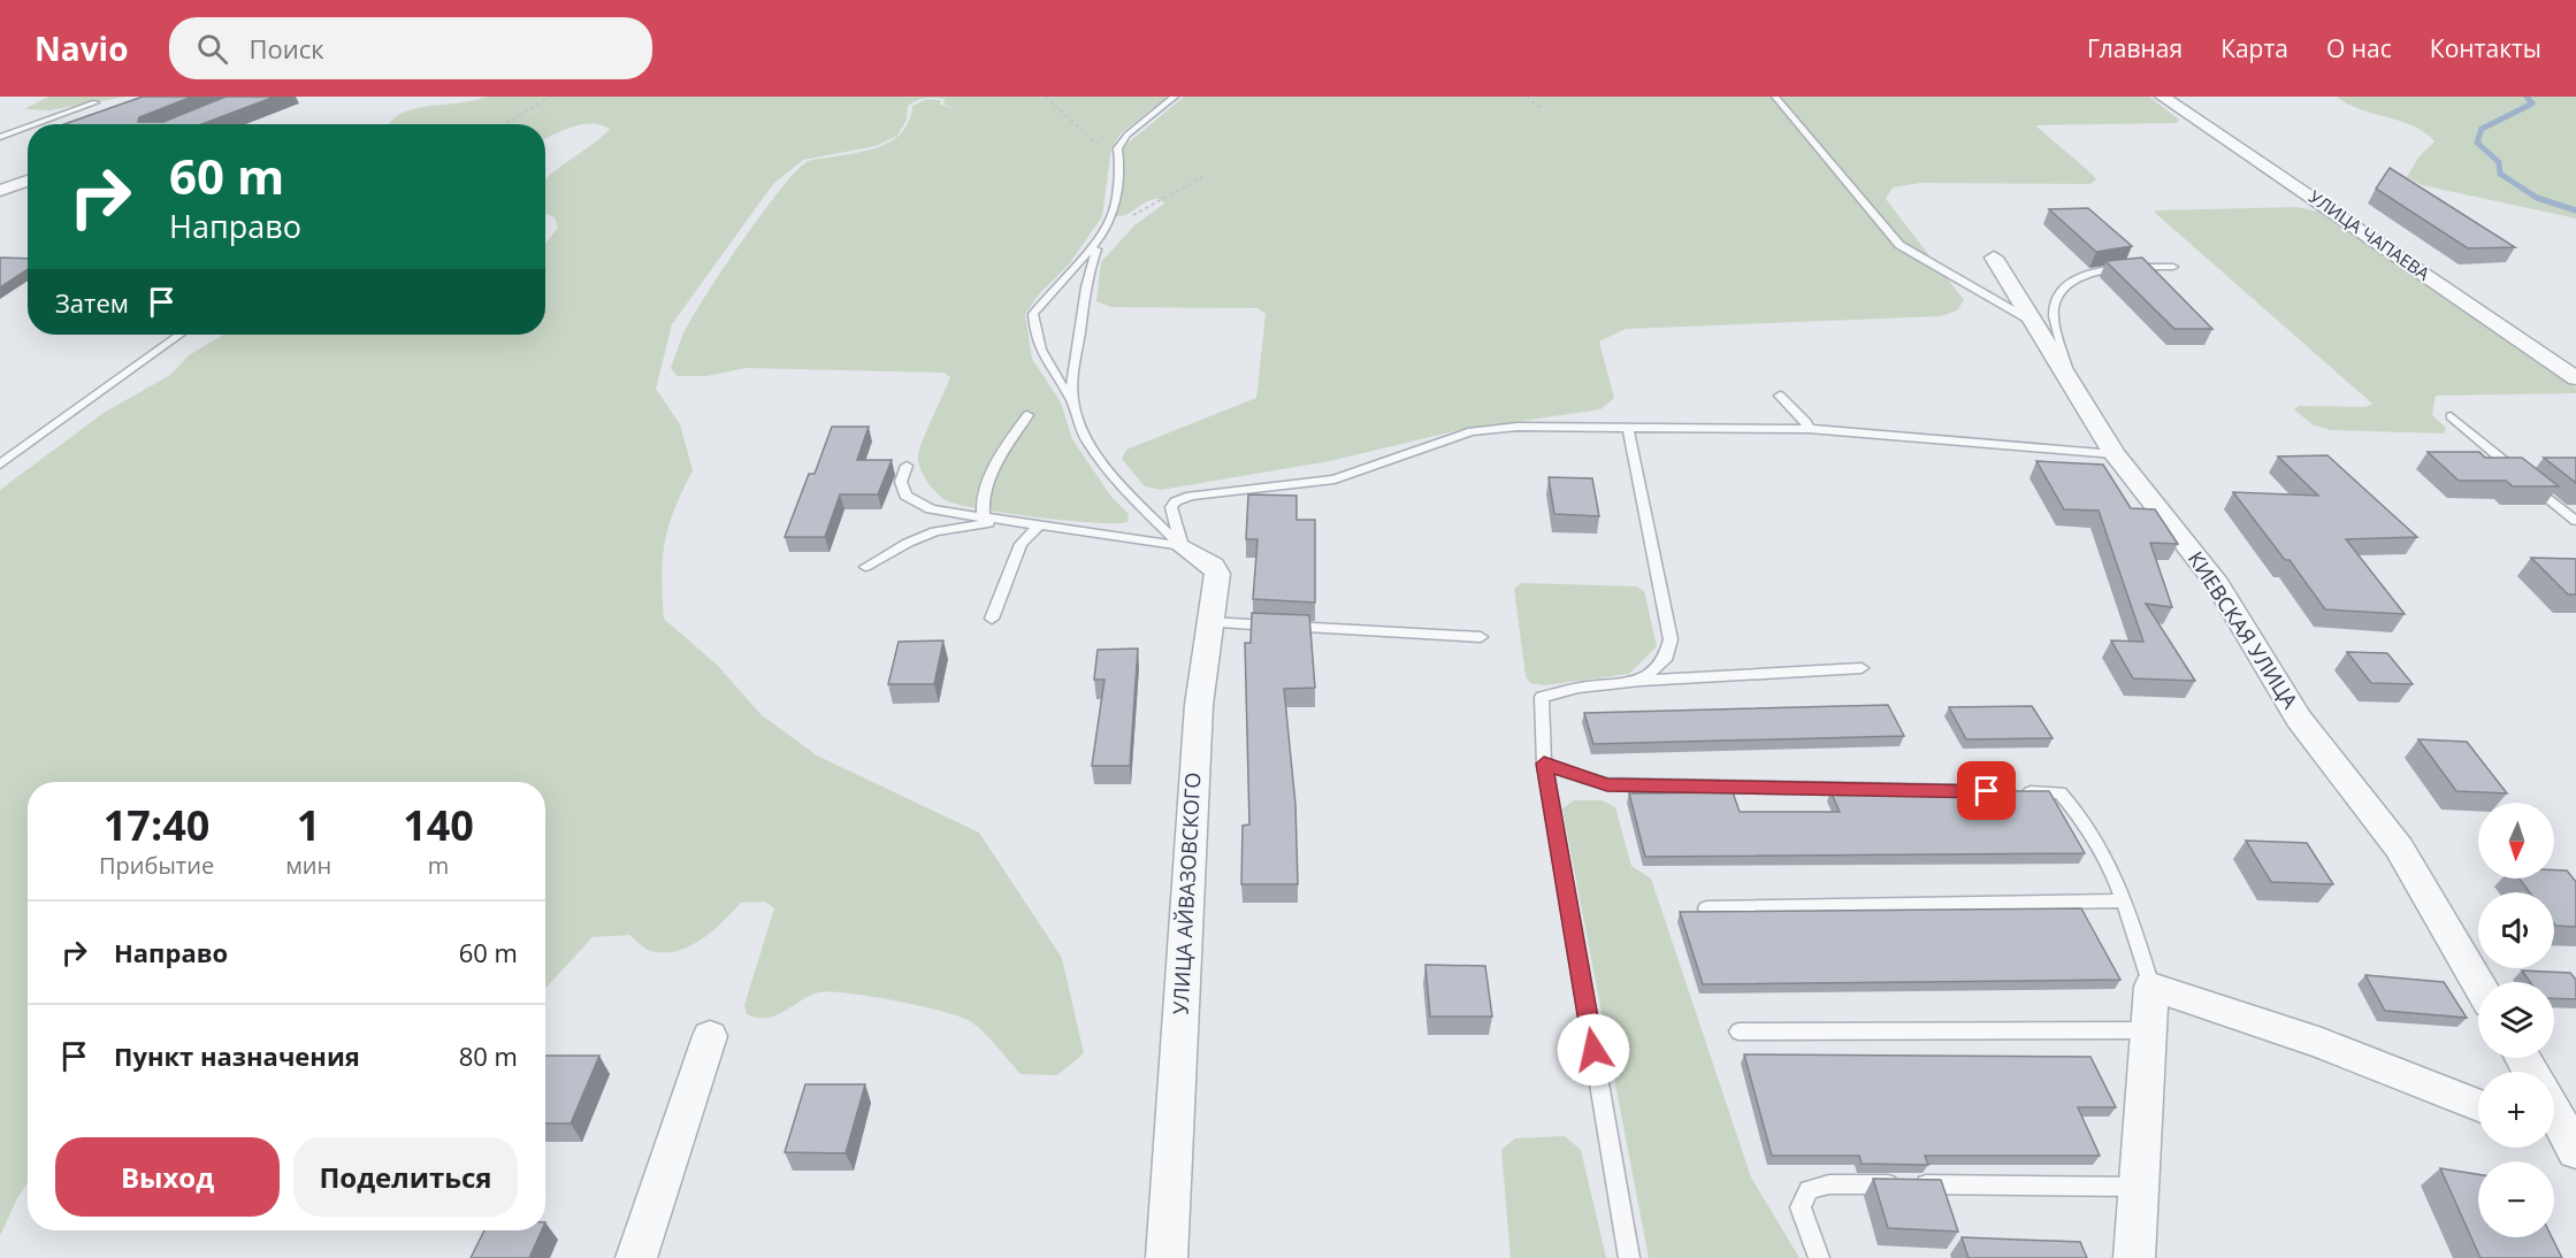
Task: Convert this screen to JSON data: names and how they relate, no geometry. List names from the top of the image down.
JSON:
{
  "streets": {
    "street": ["УЛИЦА ЧАПАЕВА", "КИЕВСКАЯ УЛИЦА", "УЛИЦА АЙВАЗОВСКОГО"]
  },
  "north": "bottom",
  "page": {
    "header": "Navio",
    "search": "Поиск",
    "nav": [
      "Главная",
      "Карта",
      "О нас",
      "Контакты"
    ],
    "turn": ["60 m", "Направо"],
    "then": "Затем",
    "eta": [
      "17:40",
      "Прибытие",
      "1",
      "мин",
      "140",
      "m"
    ],
    "map_buttons": ["+", "−"],
    "list": [
      {
        "name": "Направо",
        "value": "60 m"
      },
      {
        "name": "Пункт назначения",
        "value": "80 m"
      }
    ],
    "buttons": ["Выход", "Поделиться"]
  }
}
